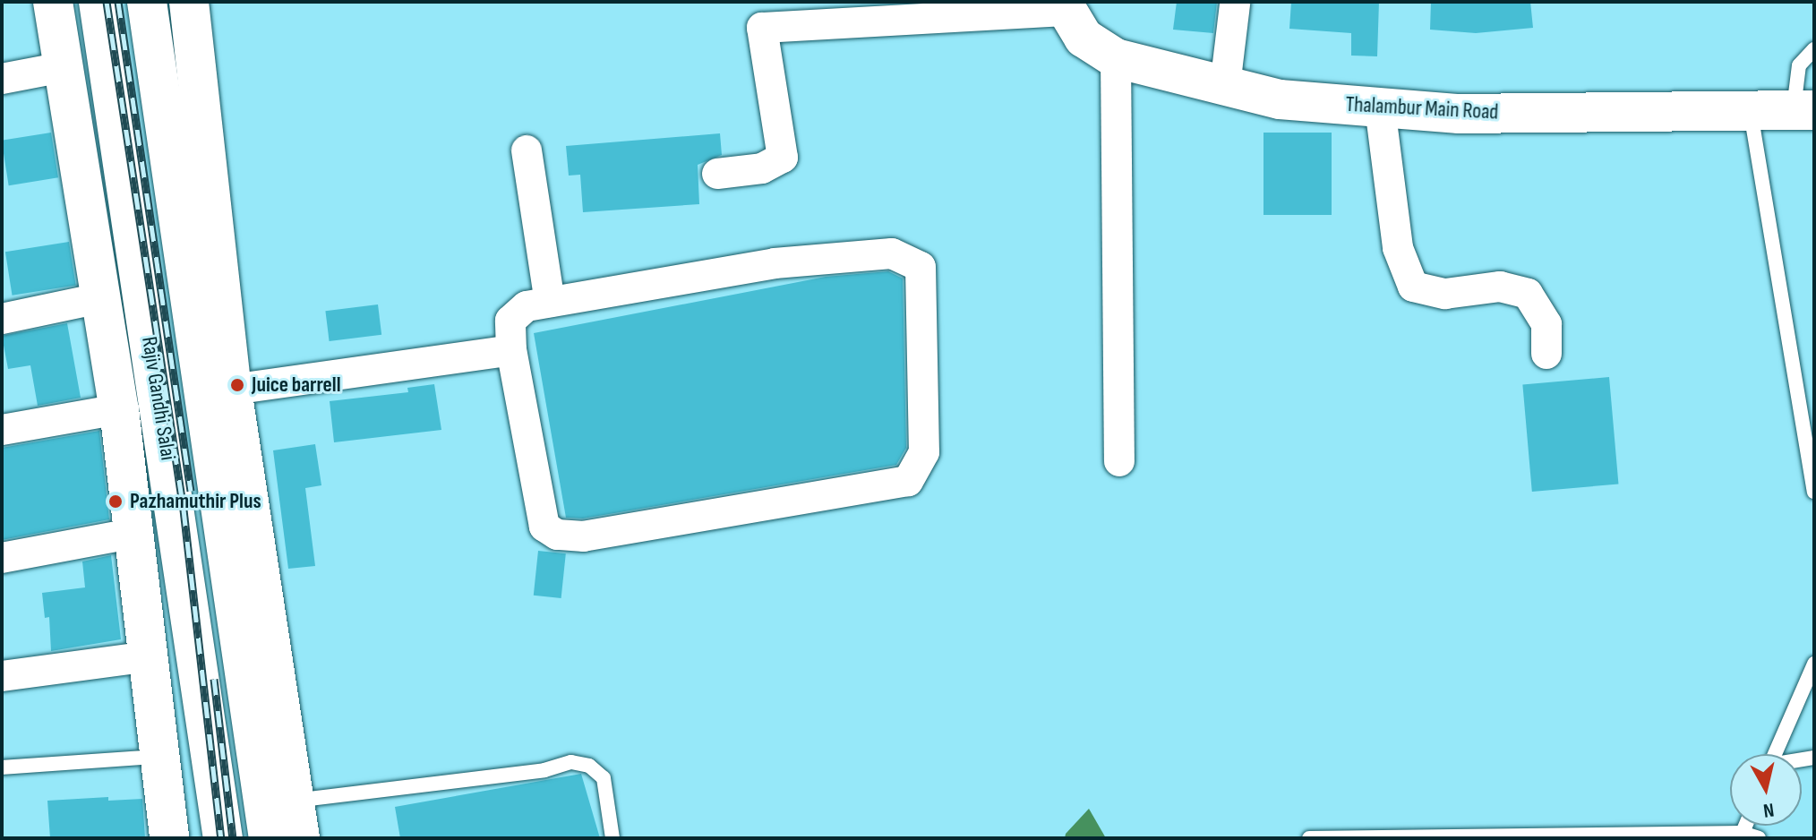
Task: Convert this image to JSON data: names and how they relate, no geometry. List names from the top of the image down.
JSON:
{
  "streets": {
    "street": ["Thalambur Main Road", "Rajiv Gandhi Salai"]
  },
  "places": ["Juice barrell", "Pazhamuthir Plus"],
  "north": "bottom"
}
